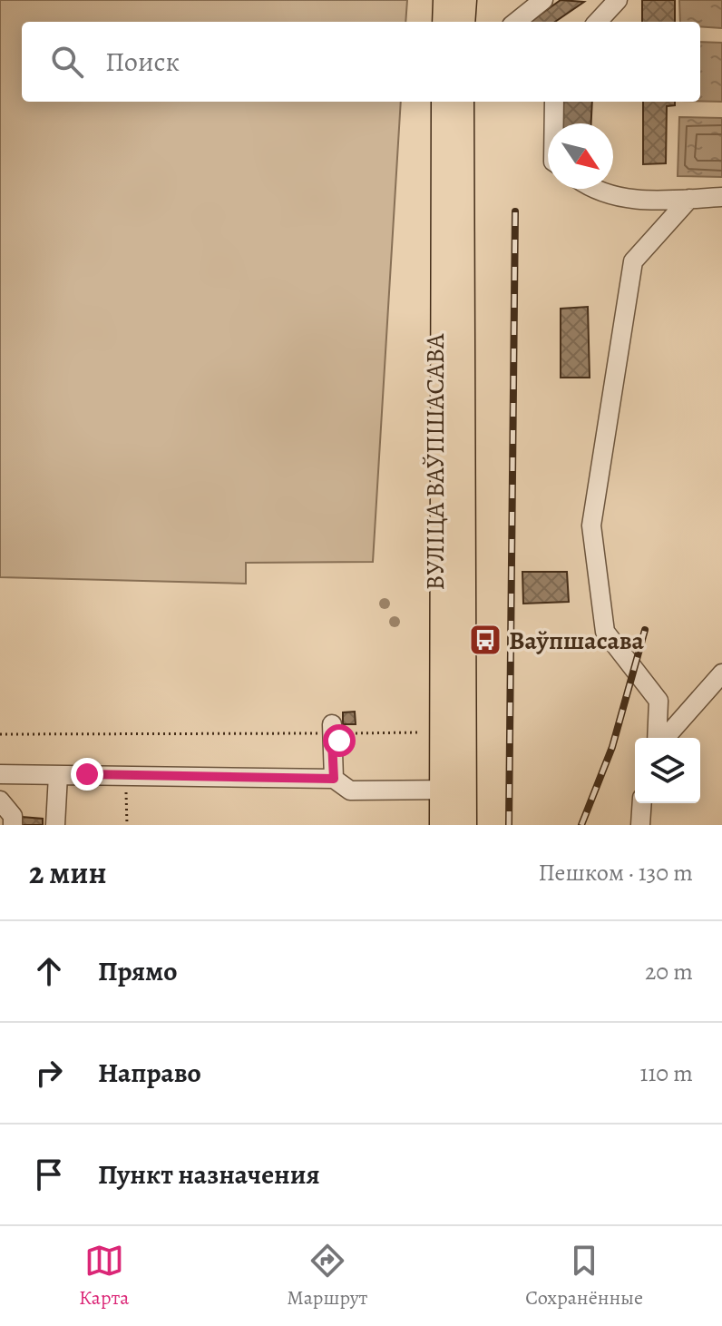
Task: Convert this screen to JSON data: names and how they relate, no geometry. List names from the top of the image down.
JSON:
{
  "streets": {
    "main road": ["ВУЛІЦА ВАЎПШАСАВА"]
  },
  "places": {
    "bus stop": ["Ваўпшасава"]
  },
  "north": "bottom right",
  "page": {
    "search": "Поиск",
    "heading": ["2 мин", "Пешком · 130 m"],
    "list": [
      ["Прямо", "20 m"],
      ["Направо", "110 m"],
      "Пункт назначения"
    ],
    "nav": ["Карта", "Маршрут", "Сохранённые"]
  }
}
